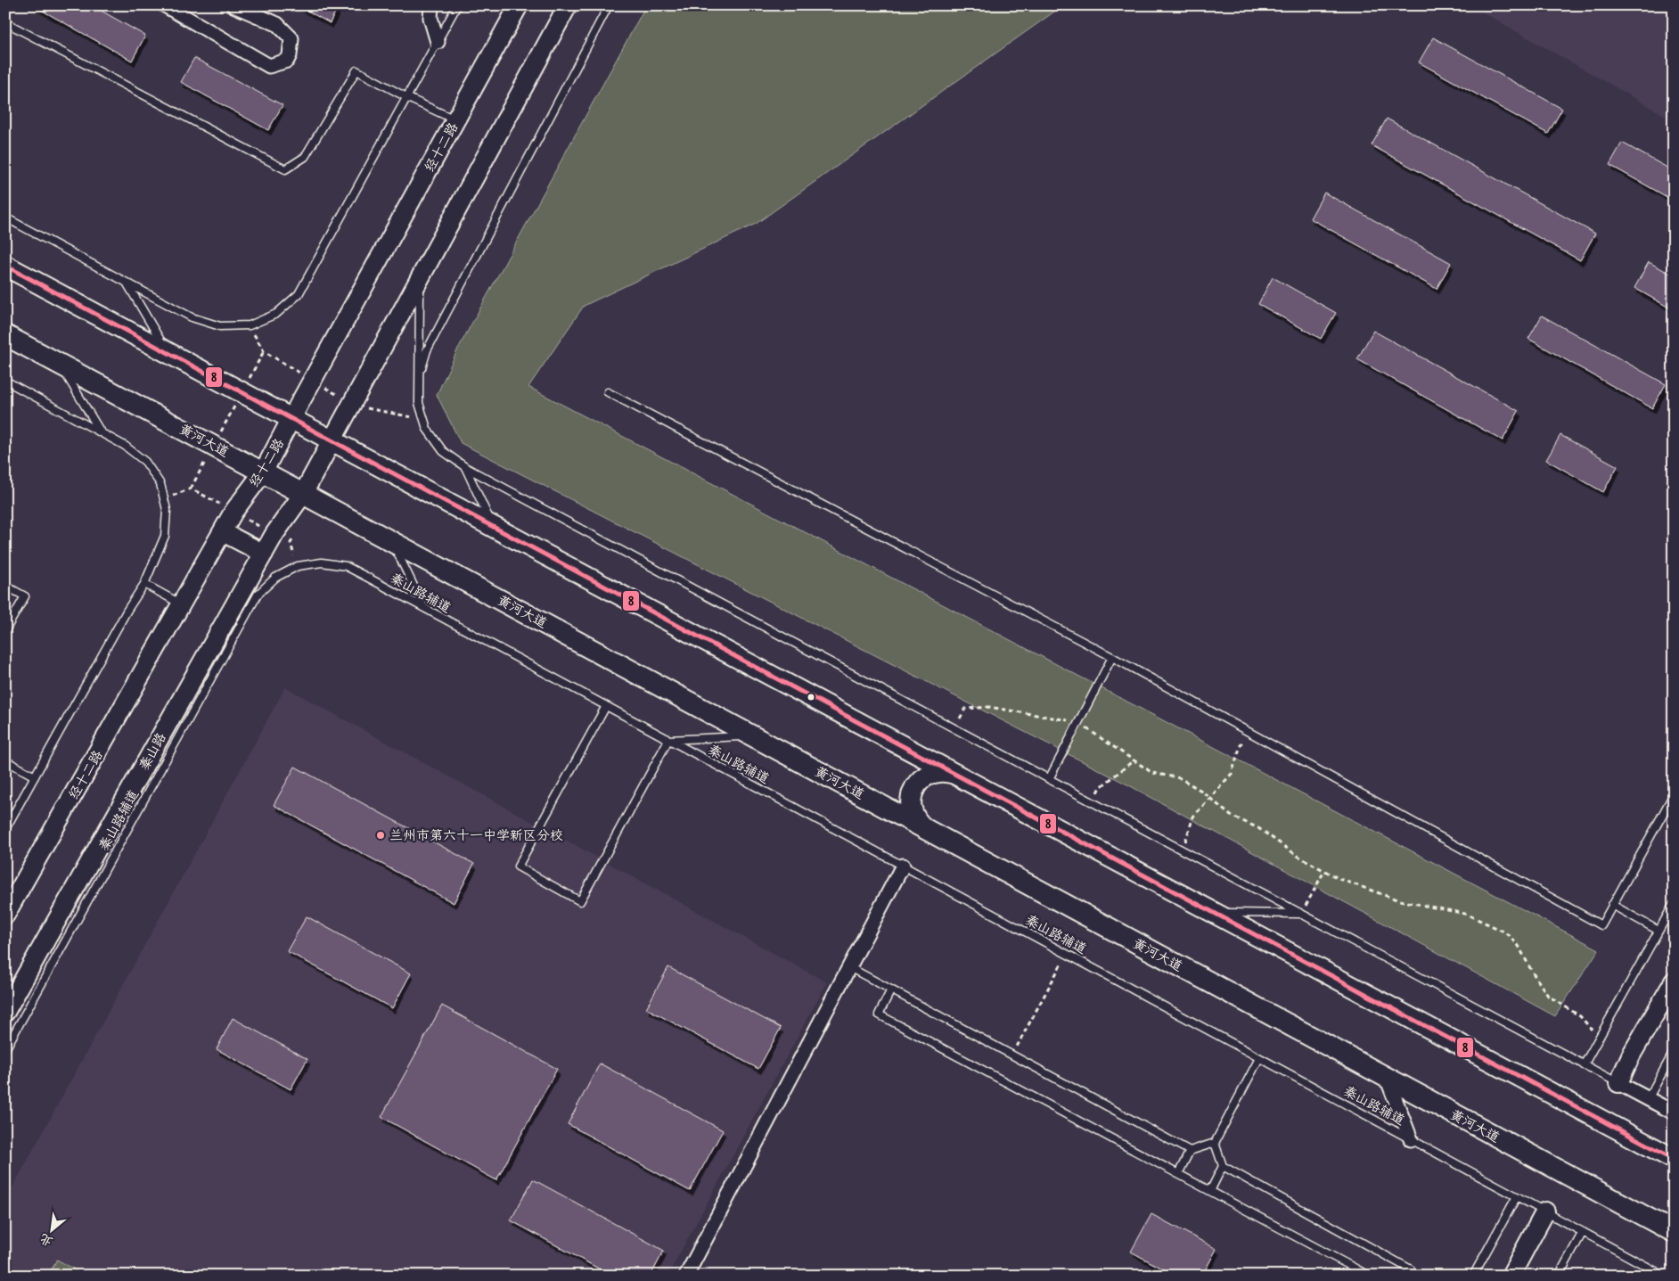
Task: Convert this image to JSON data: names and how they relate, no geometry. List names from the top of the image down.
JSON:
{
  "streets": {
    "main road": ["黄河大道"],
    "street": ["经十二路", "秦山路"],
    "lane": ["秦山路辅道"]
  },
  "crossings": [
    ["经十二路", "黄河大道"],
    ["黄河大道", "秦山路"]
  ],
  "places": ["兰州市第六十一中学新区分校"],
  "lines": ["transit line 8"],
  "north": "bottom left"
}
